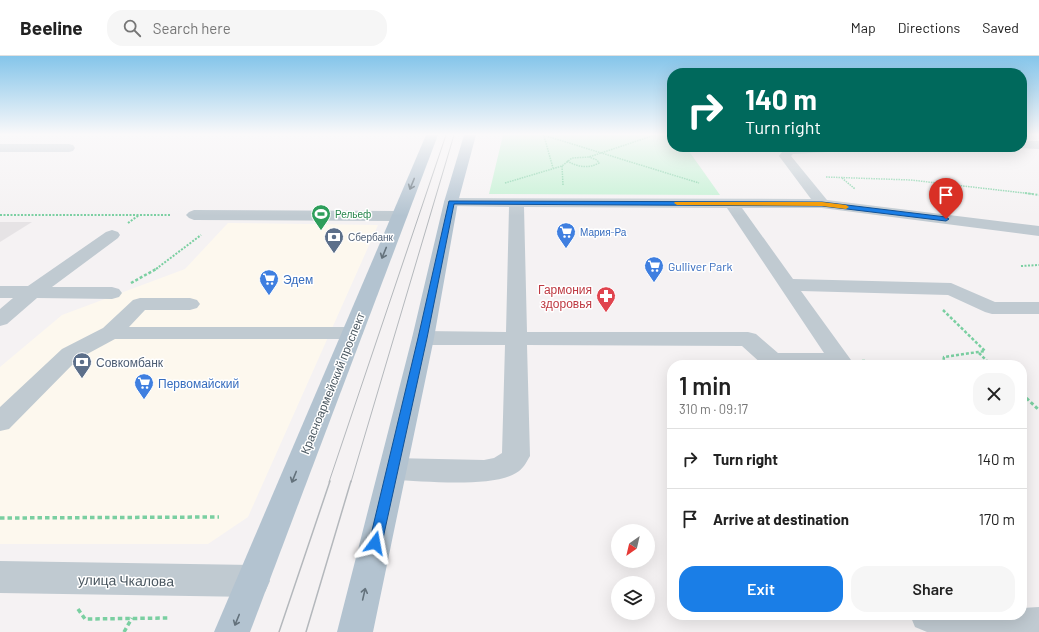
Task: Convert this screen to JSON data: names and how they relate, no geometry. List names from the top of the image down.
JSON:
{
  "streets": {
    "main road": ["Красноармейский проспект"],
    "street": ["улица Чкалова"]
  },
  "crossings": [
    ["Красноармейский проспект", "улица Чкалова"]
  ],
  "places": {
    "sports": ["Рельеф"],
    "supermarket": [
      "Мария-Ра",
      "Gulliver Park",
      "Эдем",
      "Первомайский"
    ],
    "bank": ["Сбербанк", "Совкомбанк"],
    "pharmacy": ["Гармония здоровья"]
  },
  "north": "bottom left",
  "page": {
    "header": "Beeline",
    "search": "Search here",
    "nav": ["Map", "Directions", "Saved"],
    "turn": ["140 m", "Turn right"],
    "heading": ["1 min", "310 m · 09:17"],
    "list": [
      {
        "name": "Turn right",
        "value": "140 m"
      },
      {
        "name": "Arrive at destination",
        "value": "170 m"
      }
    ],
    "buttons": ["Exit", "Share"]
  }
}
